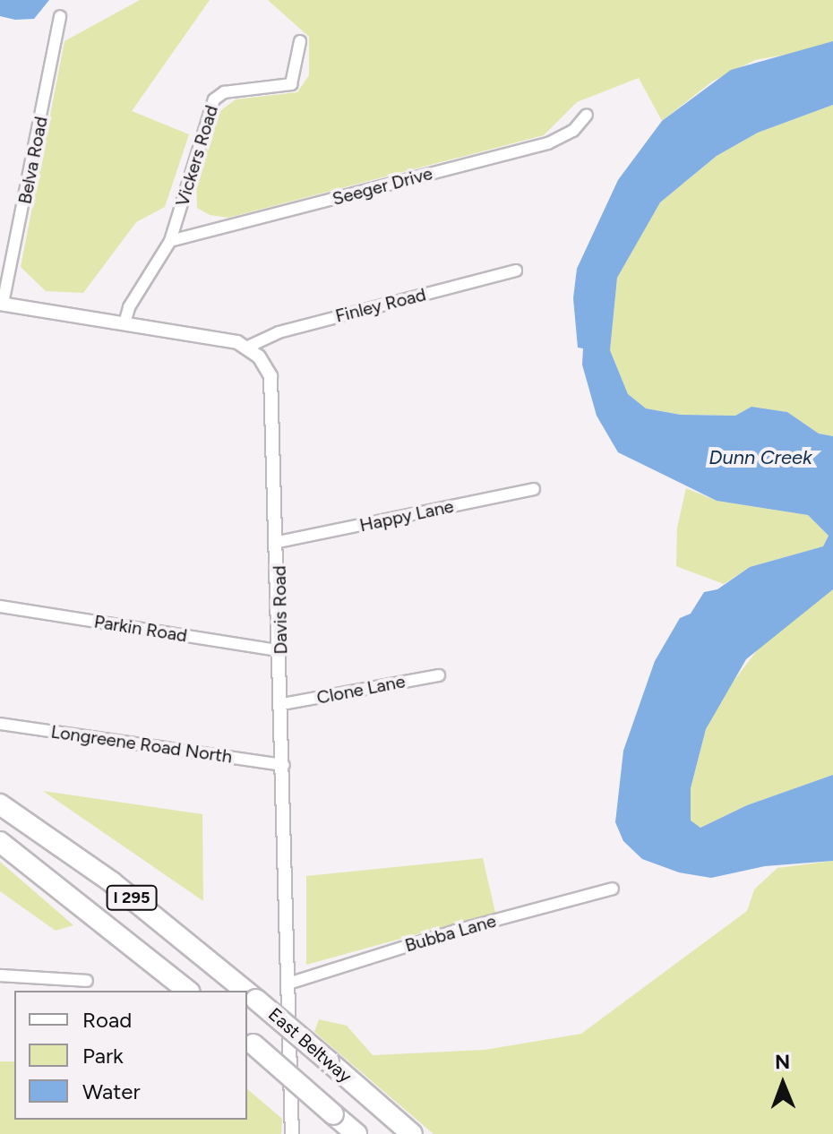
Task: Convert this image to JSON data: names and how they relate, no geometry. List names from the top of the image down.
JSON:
{
  "streets": {
    "highway": ["I 295", "East Beltway"],
    "street": [
      "Vickers Road",
      "Belva Road",
      "Seeger Drive",
      "Finley Road",
      "Happy Lane",
      "Davis Road",
      "Parkin Road",
      "Clone Lane",
      "Longreene Road North",
      "Bubba Lane"
    ]
  },
  "crossings": [
    ["Vickers Road", "Seeger Drive"],
    ["Finley Road", "Davis Road"],
    ["Happy Lane", "Davis Road"],
    ["Davis Road", "Parkin Road"],
    ["Davis Road", "Clone Lane"],
    ["Davis Road", "Longreene Road North"],
    ["Davis Road", "Bubba Lane"]
  ],
  "water": ["Dunn Creek"],
  "legend": ["Road", "Park", "Water"],
  "north": "top"
}
